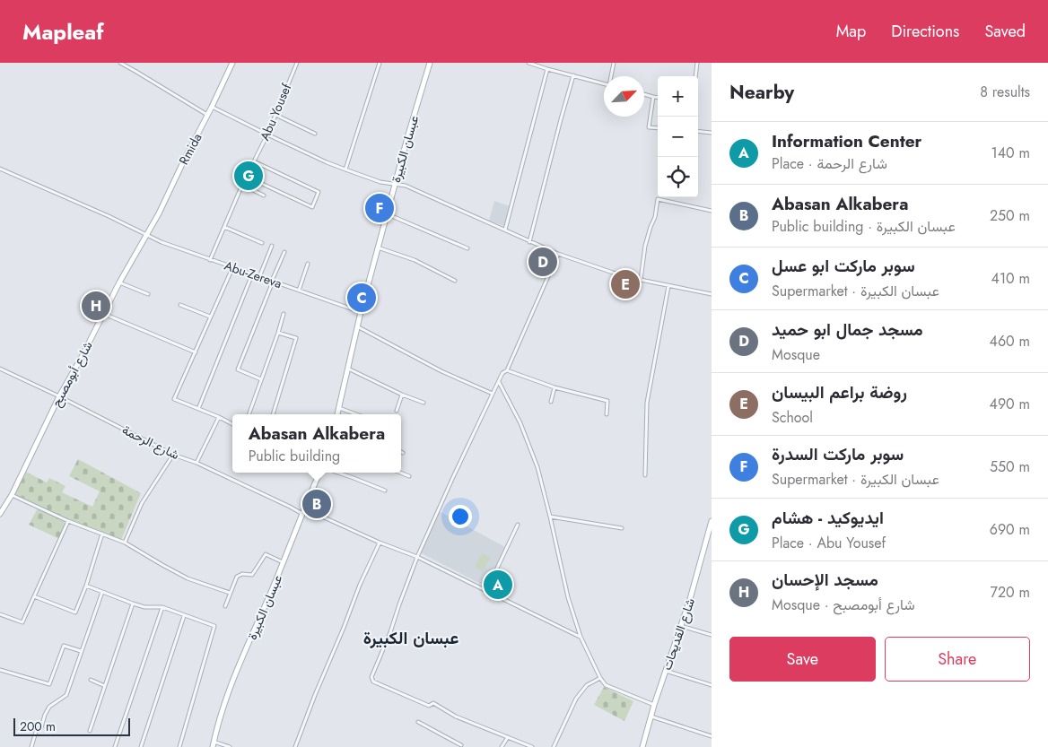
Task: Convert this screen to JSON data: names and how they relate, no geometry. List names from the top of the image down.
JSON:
{
  "streets": {
    "street": [
      "Abu Yousef",
      "Rmida",
      "عبسان الكبيرة",
      "Abu-Zereva",
      "شارع أبومصبح",
      "شارع الرحمة",
      "شارع القديحات"
    ]
  },
  "crossings": [
    ["Abu Yousef", "Abu-Zereva"],
    ["Rmida", "Abu-Zereva"],
    ["Rmida", "شارع أبومصبح"],
    ["عبسان الكبيرة", "Abu-Zereva"],
    ["عبسان الكبيرة", "شارع الرحمة"],
    ["Abu-Zereva", "شارع أبومصبح"],
    ["شارع أبومصبح", "شارع الرحمة"]
  ],
  "districts": ["عبسان الكبيرة"],
  "scale_bar": "200 m",
  "north": "top right",
  "page": {
    "header": "Mapleaf",
    "nav": ["Map", "Directions", "Saved"],
    "heading": ["Nearby", "8 results"],
    "map_buttons": ["+", "−"],
    "list": [
      {
        "mark": "A",
        "name": "Information Center",
        "note": "Place · شارع الرحمة",
        "value": "140 m"
      },
      {
        "mark": "B",
        "name": "Abasan Alkabera",
        "note": "Public building · عبسان الكبيرة",
        "value": "250 m"
      },
      {
        "mark": "C",
        "name": "سوبر ماركت ابو عسل",
        "note": "Supermarket · عبسان الكبيرة",
        "value": "410 m"
      },
      {
        "mark": "D",
        "name": "مسجد جمال ابو حميد",
        "note": "Mosque",
        "value": "460 m"
      },
      {
        "mark": "E",
        "name": "روضة براعم البيسان",
        "note": "School",
        "value": "490 m"
      },
      {
        "mark": "F",
        "name": "سوبر ماركت السدرة",
        "note": "Supermarket · عبسان الكبيرة",
        "value": "550 m"
      },
      {
        "mark": "G",
        "name": "ايديوكيد - هشام",
        "note": "Place · Abu Yousef",
        "value": "690 m"
      },
      {
        "mark": "H",
        "name": "مسجد الإحسان",
        "note": "Mosque · شارع أبومصبح",
        "value": "720 m"
      }
    ],
    "pins": [
      "G",
      "F",
      "D",
      "E",
      "C",
      "H",
      "B",
      "A"
    ],
    "popup": ["Abasan Alkabera", "Public building"],
    "buttons": ["Save", "Share"],
    "scale": "200 m"
  }
}
